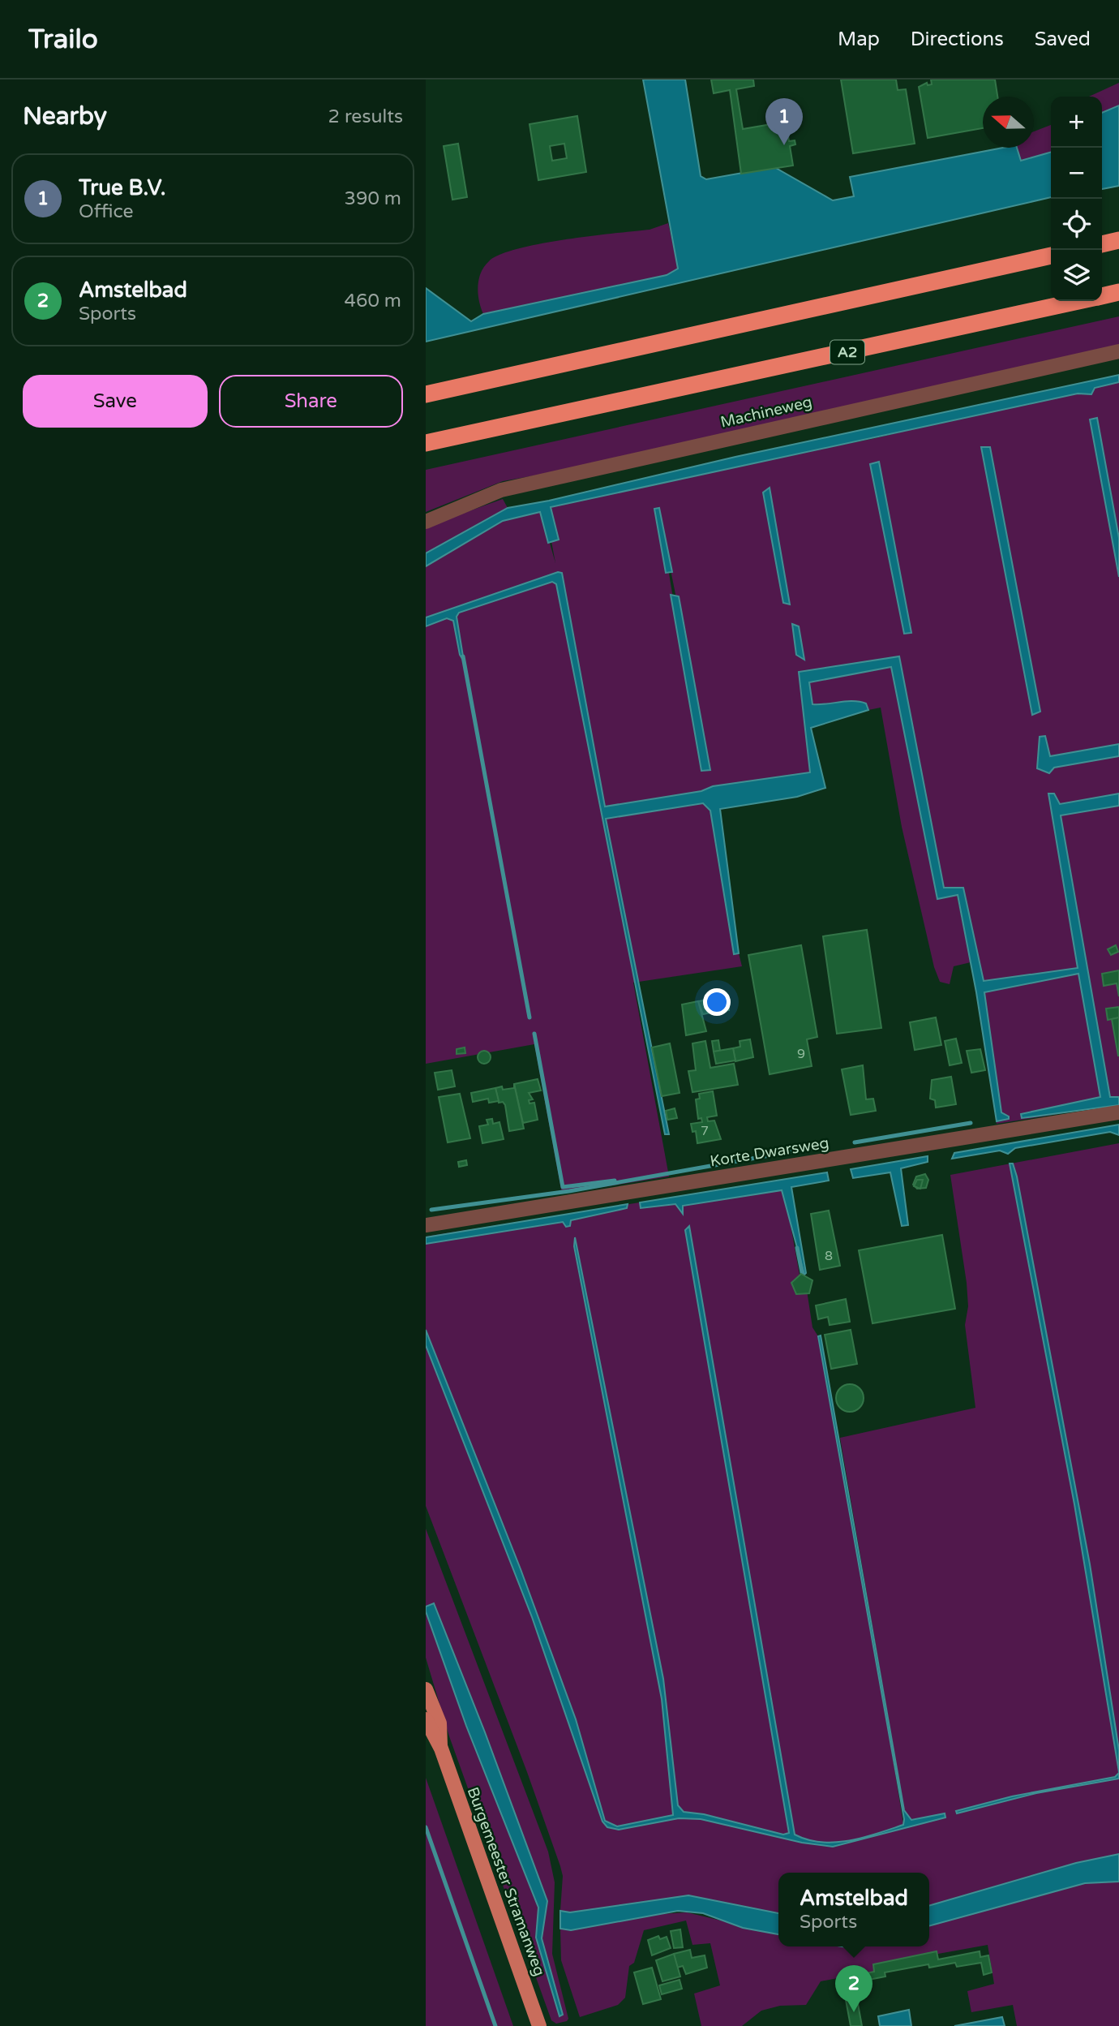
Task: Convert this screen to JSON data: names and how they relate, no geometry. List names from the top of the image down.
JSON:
{
  "streets": {
    "highway": ["A2"],
    "main road": ["Burgemeester Stramanweg"],
    "street": ["Machineweg", "Korte Dwarsweg"]
  },
  "house_numbers": ["9", "7", "8"],
  "north": "left",
  "page": {
    "header": "Trailo",
    "nav": ["Map", "Directions", "Saved"],
    "heading": ["Nearby", "2 results"],
    "map_buttons": ["+", "−"],
    "pins": ["1", "2"],
    "list": [
      {
        "mark": "1",
        "name": "True B.V.",
        "note": "Office",
        "value": "390 m"
      },
      {
        "mark": "2",
        "name": "Amstelbad",
        "note": "Sports",
        "value": "460 m"
      }
    ],
    "buttons": ["Save", "Share"],
    "popup": ["Amstelbad", "Sports"]
  }
}
